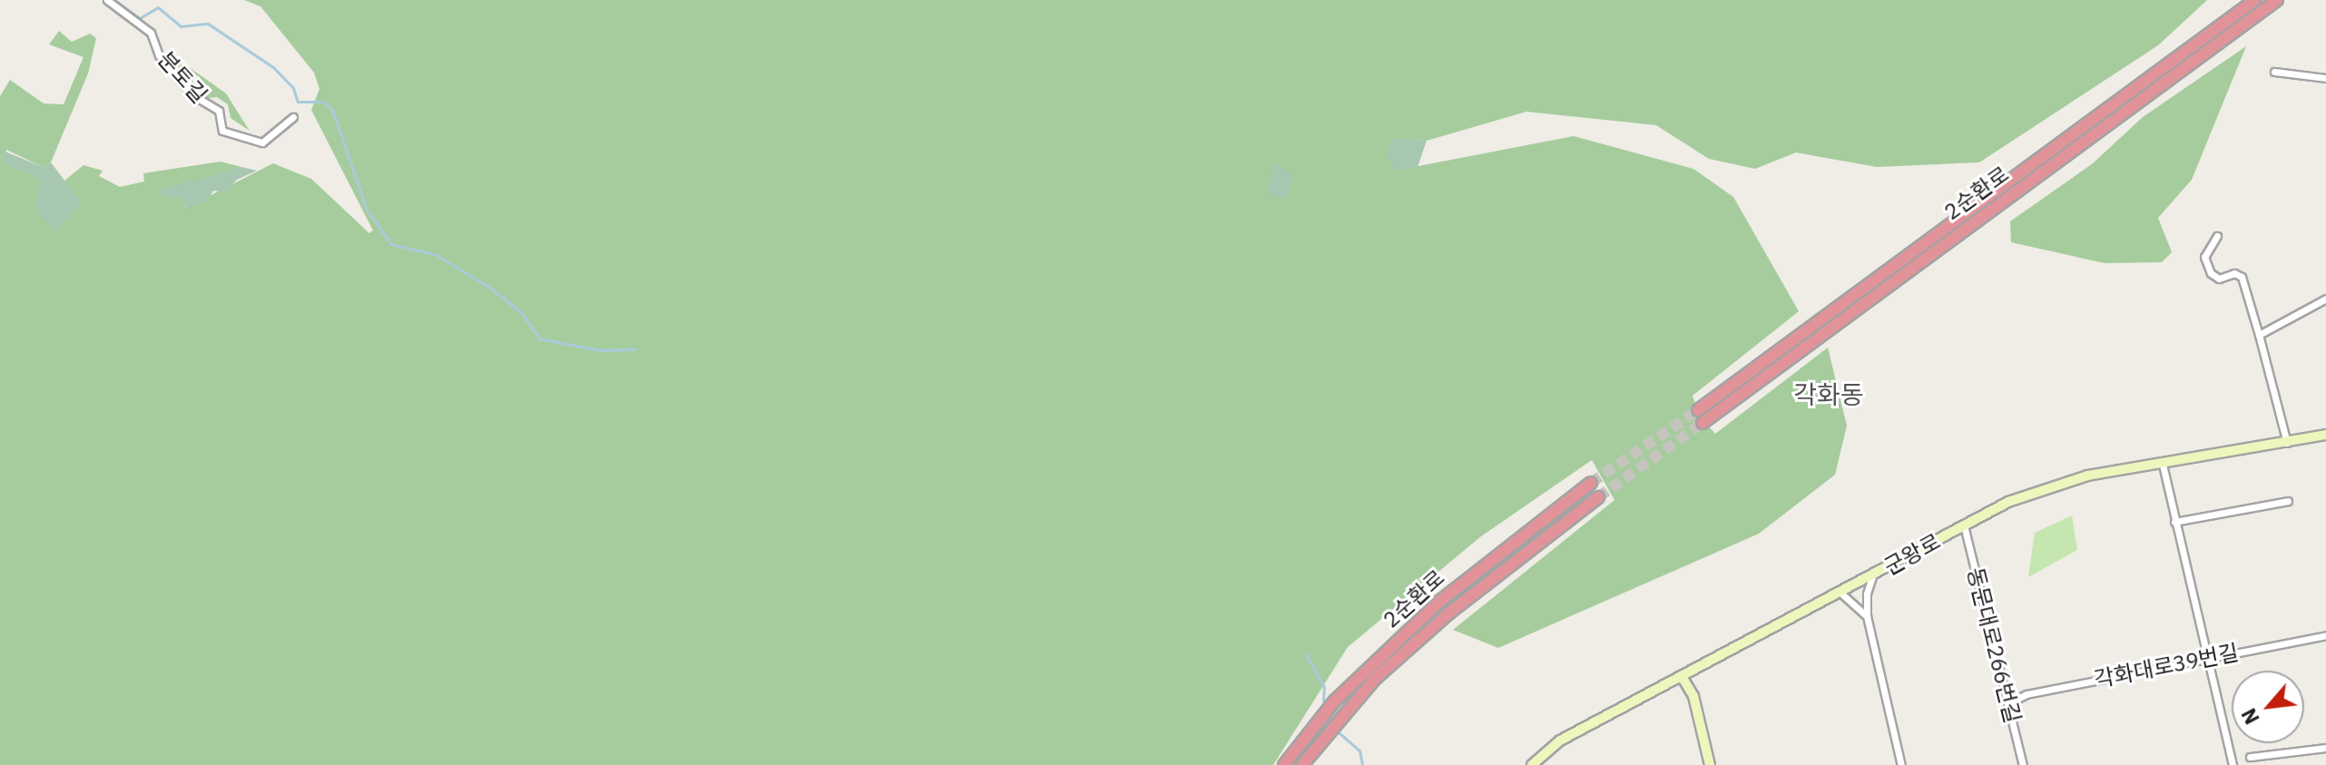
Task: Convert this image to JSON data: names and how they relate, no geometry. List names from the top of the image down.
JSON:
{
  "streets": {
    "highway": ["2순환로"],
    "main road": ["군왕로"],
    "street": ["분토길", "동문대로266번길", "각화대로39번길"]
  },
  "crossings": [
    ["군왕로", "동문대로266번길"],
    ["동문대로266번길", "각화대로39번길"]
  ],
  "districts": ["각화동"],
  "north": "bottom left"
}
